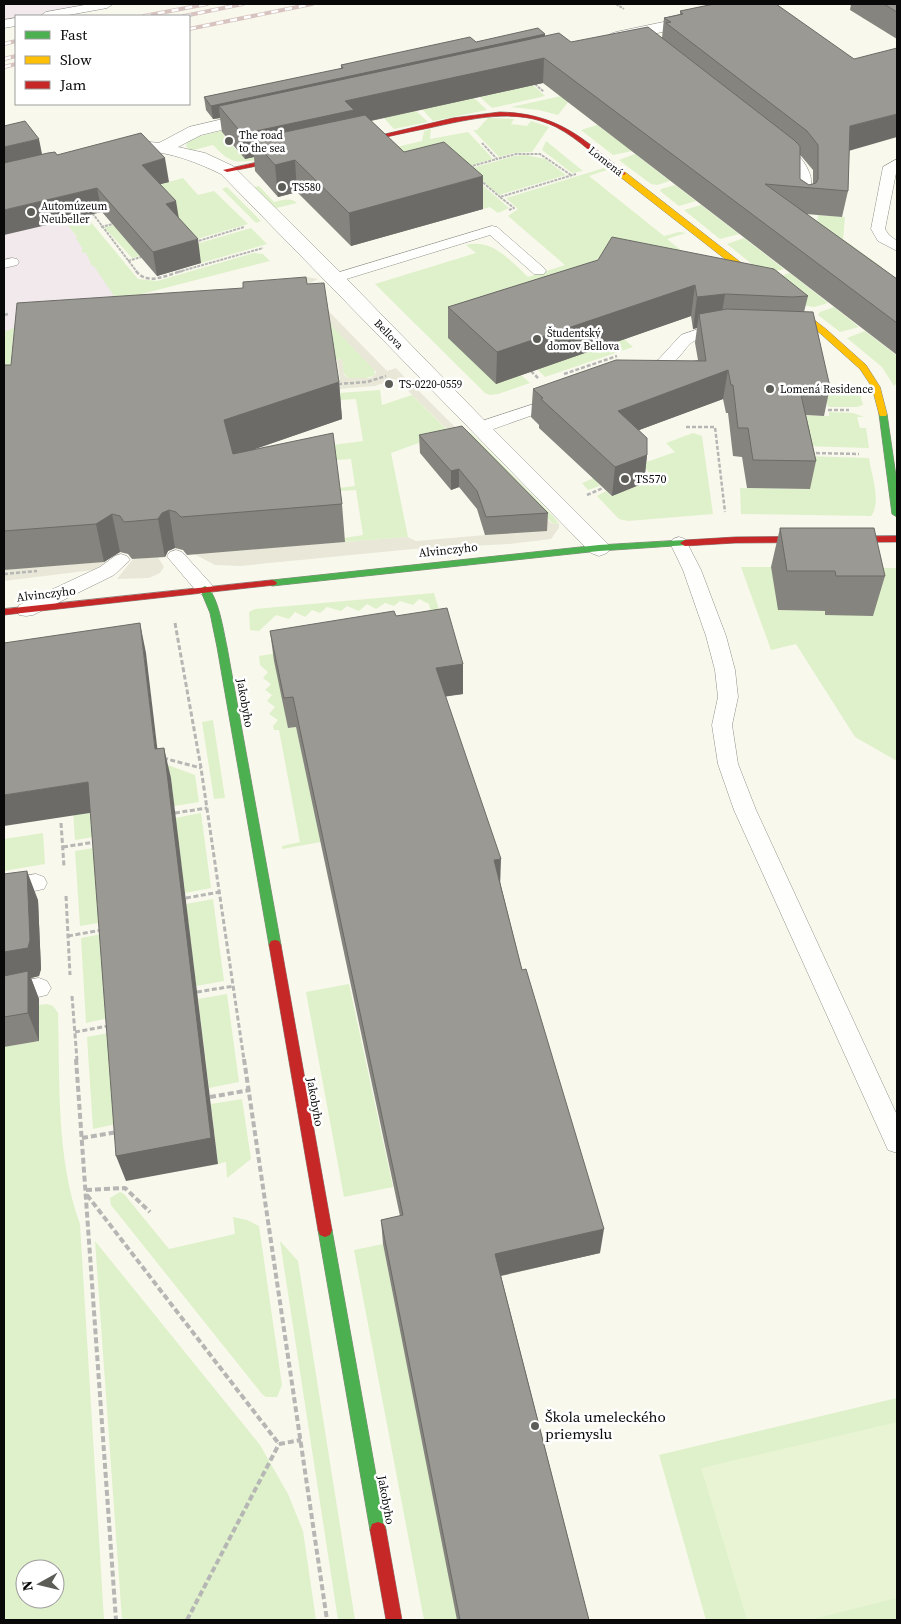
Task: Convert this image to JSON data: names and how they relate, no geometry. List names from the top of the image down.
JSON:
{
  "streets": {
    "street": [
      "Lomená",
      "Bellova",
      "Alvinczyho",
      "Jakobyho"
    ]
  },
  "crossings": [
    ["Bellova", "Alvinczyho"],
    ["Alvinczyho", "Jakobyho"]
  ],
  "places": [
    "The road to the sea",
    "TS580",
    "Automúzeum Neubeller",
    "Študentský domov Bellova",
    "TS-0220-0559",
    "Lomená Residence",
    "TS570",
    "Škola umeleckého priemyslu"
  ],
  "legend": ["Fast", "Slow", "Jam"],
  "north": "left"
}
